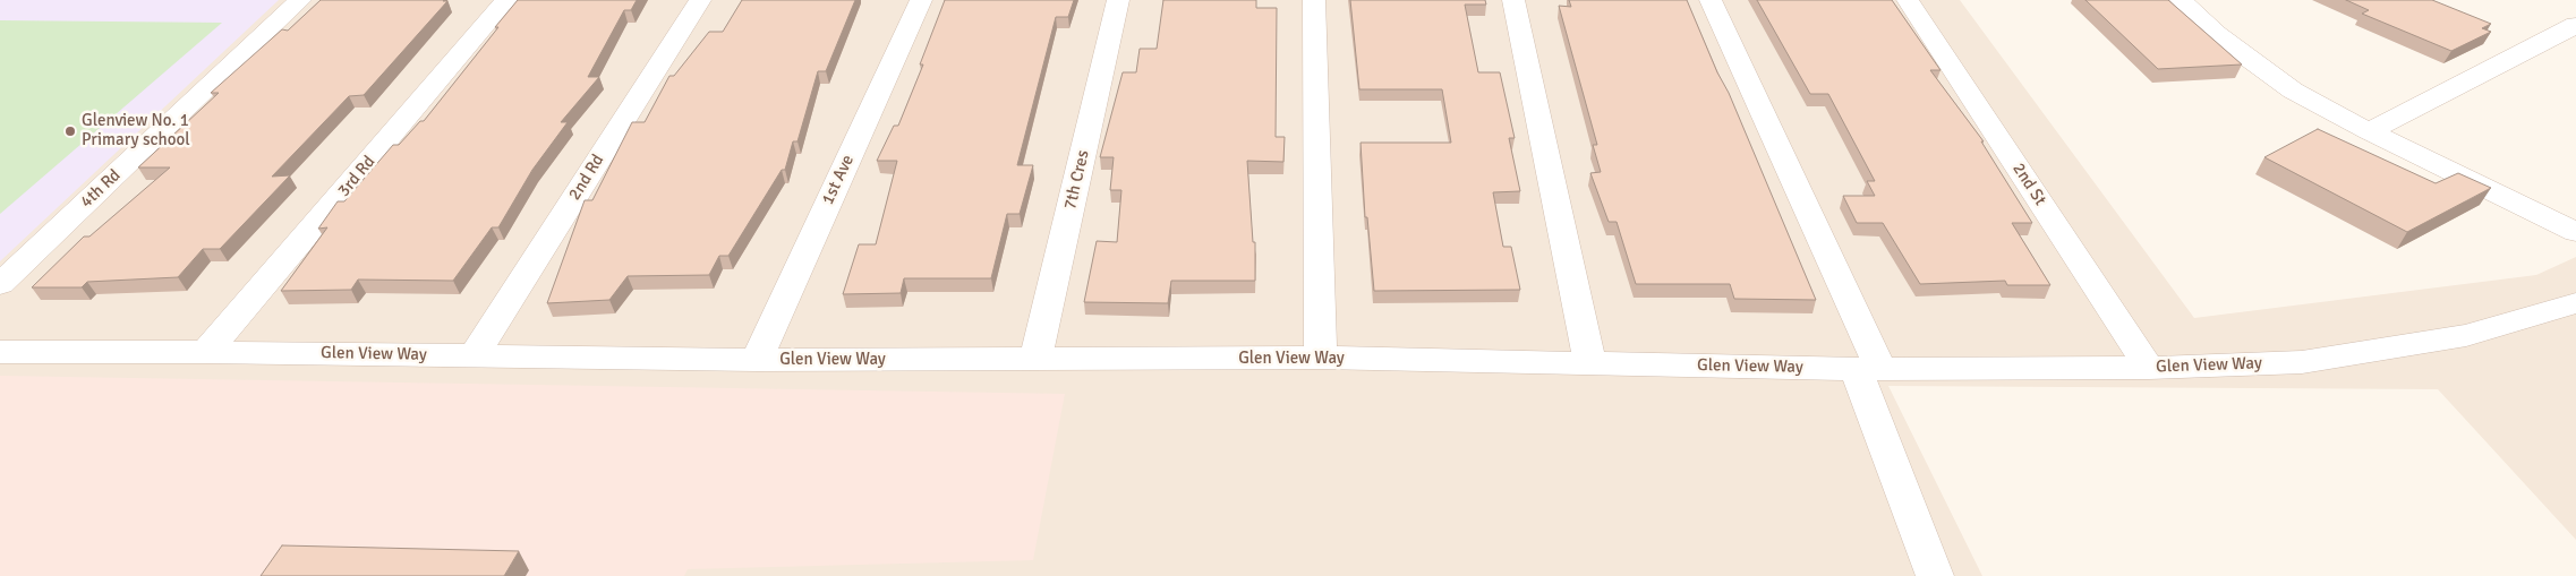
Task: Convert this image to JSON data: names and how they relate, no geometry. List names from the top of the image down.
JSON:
{
  "streets": {
    "street": [
      "3rd Rd",
      "2nd Rd",
      "1st Ave",
      "7th Cres",
      "2nd St",
      "4th Rd",
      "Glen View Way"
    ]
  },
  "crossings": [
    ["3rd Rd", "Glen View Way"],
    ["2nd Rd", "Glen View Way"],
    ["1st Ave", "Glen View Way"],
    ["7th Cres", "Glen View Way"],
    ["2nd St", "Glen View Way"]
  ],
  "places": ["Glenview No. 1 Primary school"]
}
